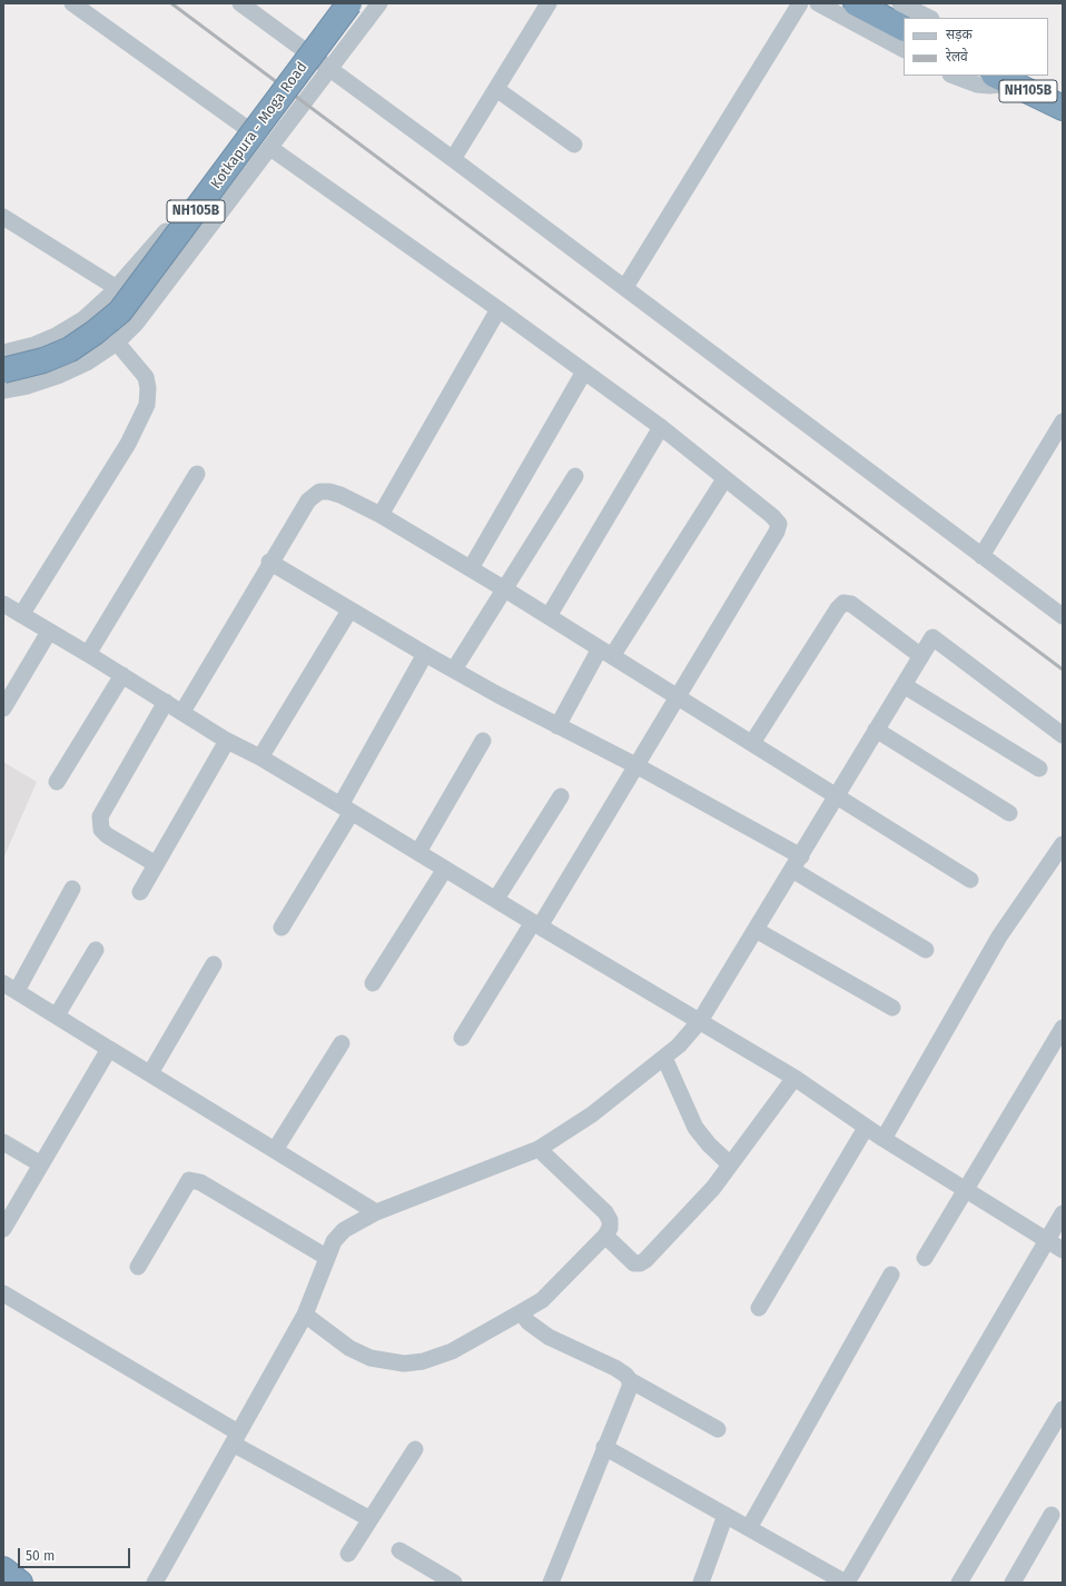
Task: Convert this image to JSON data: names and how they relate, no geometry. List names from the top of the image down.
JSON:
{
  "streets": {
    "highway": ["NH105B", "Kotkapura - Moga Road"]
  },
  "legend": ["सड़क", "रेलवे"],
  "scale_bar": "50 m"
}
